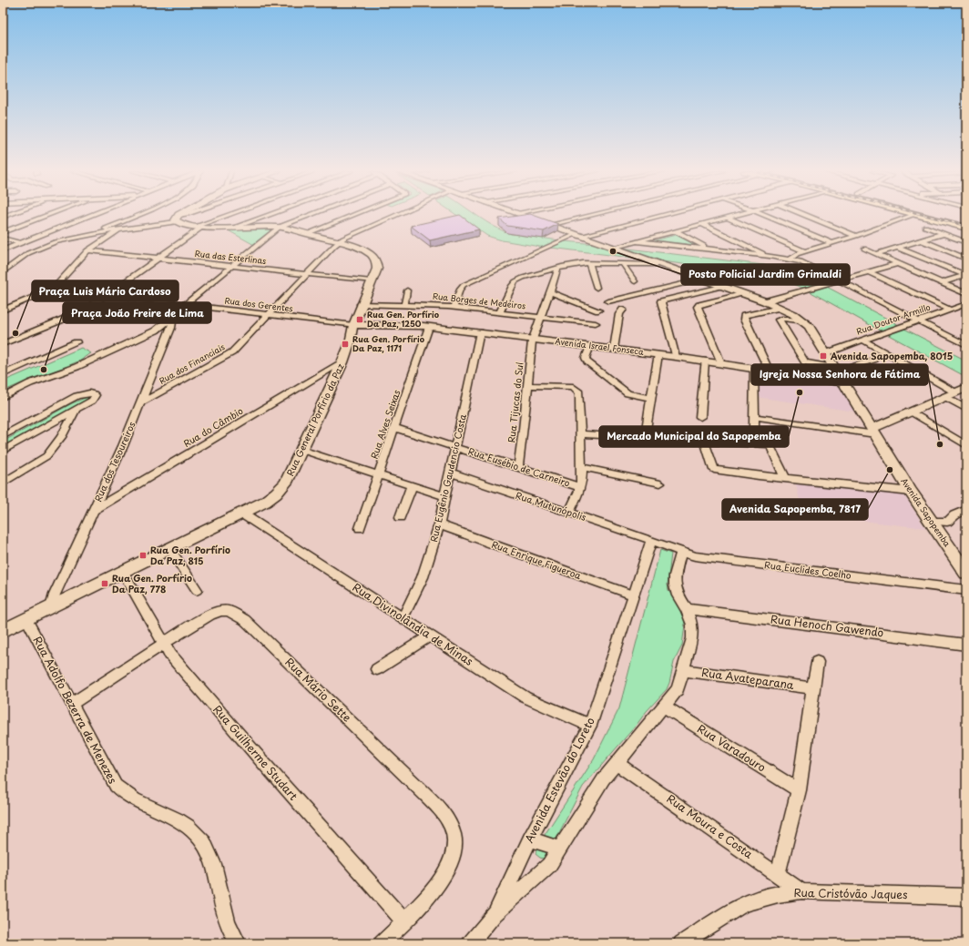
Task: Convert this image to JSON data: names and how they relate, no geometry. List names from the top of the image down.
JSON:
{
  "streets": {
    "street": [
      "Rua das Esterlinas",
      "Rua Borges de Medeiros",
      "Rua dos Gerentes",
      "Rua Doutor Armillo",
      "Avenida Israel Fonseca",
      "Rua dos Financiais",
      "Rua Tijucas do Sul",
      "Rua General Porfírio da Paz",
      "Rua Alves Seixas",
      "Rua do Câmbio",
      "Rua dos Tesoureiros",
      "Rua Eusébio de Carneiro",
      "Rua Eugênio Gaudencio Costa",
      "Rua Mutunópolis",
      "Avenida Sapopemba",
      "Rua Enrique Figueroa",
      "Rua Euclides Coelho",
      "Rua Divinolândia de Minas",
      "Rua Henoch Gawendo",
      "Rua Avateparana",
      "Rua Mário Sette",
      "Rua Adolfo Bezerra de Menezes",
      "Rua Varadouro",
      "Rua Guilherme Studart",
      "Avenida Estevão do Loreto",
      "Rua Moura e Costa",
      "Rua Cristóvão Jaques"
    ]
  },
  "crossings": [
    ["Rua das Esterlinas", "Rua dos Financiais"],
    ["Rua das Esterlinas", "Rua General Porfírio da Paz"],
    ["Rua Borges de Medeiros", "Rua Tijucas do Sul"],
    ["Rua Borges de Medeiros", "Rua General Porfírio da Paz"],
    ["Rua dos Gerentes", "Avenida Israel Fonseca"],
    ["Rua dos Gerentes", "Rua dos Financiais"],
    ["Rua dos Gerentes", "Rua General Porfírio da Paz"],
    ["Rua Doutor Armillo", "Avenida Sapopemba"],
    ["Avenida Israel Fonseca", "Rua Tijucas do Sul"],
    ["Avenida Israel Fonseca", "Rua General Porfírio da Paz"],
    ["Avenida Israel Fonseca", "Rua Alves Seixas"],
    ["Avenida Israel Fonseca", "Rua Eugênio Gaudencio Costa"],
    ["Avenida Israel Fonseca", "Avenida Sapopemba"],
    ["Rua dos Financiais", "Rua General Porfírio da Paz"],
    ["Rua dos Financiais", "Rua dos Tesoureiros"],
    ["Rua Tijucas do Sul", "Rua Eusébio de Carneiro"],
    ["Rua General Porfírio da Paz", "Rua do Câmbio"],
    ["Rua General Porfírio da Paz", "Rua dos Tesoureiros"],
    ["Rua General Porfírio da Paz", "Rua Divinolândia de Minas"],
    ["Rua General Porfírio da Paz", "Rua Adolfo Bezerra de Menezes"],
    ["Rua General Porfírio da Paz", "Rua Guilherme Studart"],
    ["Rua Alves Seixas", "Rua Eusébio de Carneiro"],
    ["Rua do Câmbio", "Rua dos Tesoureiros"],
    ["Rua Eusébio de Carneiro", "Rua Eugênio Gaudencio Costa"],
    ["Rua Eugênio Gaudencio Costa", "Rua Mutunópolis"],
    ["Rua Eugênio Gaudencio Costa", "Rua Enrique Figueroa"],
    ["Rua Eugênio Gaudencio Costa", "Rua Divinolândia de Minas"],
    ["Rua Mutunópolis", "Rua Euclides Coelho"],
    ["Rua Mutunópolis", "Avenida Estevão do Loreto"],
    ["Rua Enrique Figueroa", "Avenida Estevão do Loreto"],
    ["Rua Euclides Coelho", "Avenida Estevão do Loreto"],
    ["Rua Divinolândia de Minas", "Avenida Estevão do Loreto"],
    ["Rua Henoch Gawendo", "Avenida Estevão do Loreto"],
    ["Rua Avateparana", "Avenida Estevão do Loreto"],
    ["Rua Mário Sette", "Rua Adolfo Bezerra de Menezes"],
    ["Rua Mário Sette", "Rua Guilherme Studart"],
    ["Rua Varadouro", "Avenida Estevão do Loreto"],
    ["Avenida Estevão do Loreto", "Rua Moura e Costa"],
    ["Rua Moura e Costa", "Rua Cristóvão Jaques"]
  ],
  "places": {
    "other": [
      "Posto Policial Jardim Grimaldi",
      "Praça Luis Mário Cardoso",
      "Praça João Freire de Lima",
      "Mercado Municipal do Sapopemba",
      "Igreja Nossa Senhora de Fátima",
      "Avenida Sapopemba, 7817"
    ],
    "transit": [
      "Rua Gen. Porfírio Da Paz, 1250",
      "Rua Gen. Porfírio Da Paz, 1171",
      "Avenida Sapopemba, 8015",
      "Rua Gen. Porfírio Da Paz, 815",
      "Rua Gen. Porfírio Da Paz, 778"
    ]
  }
}
